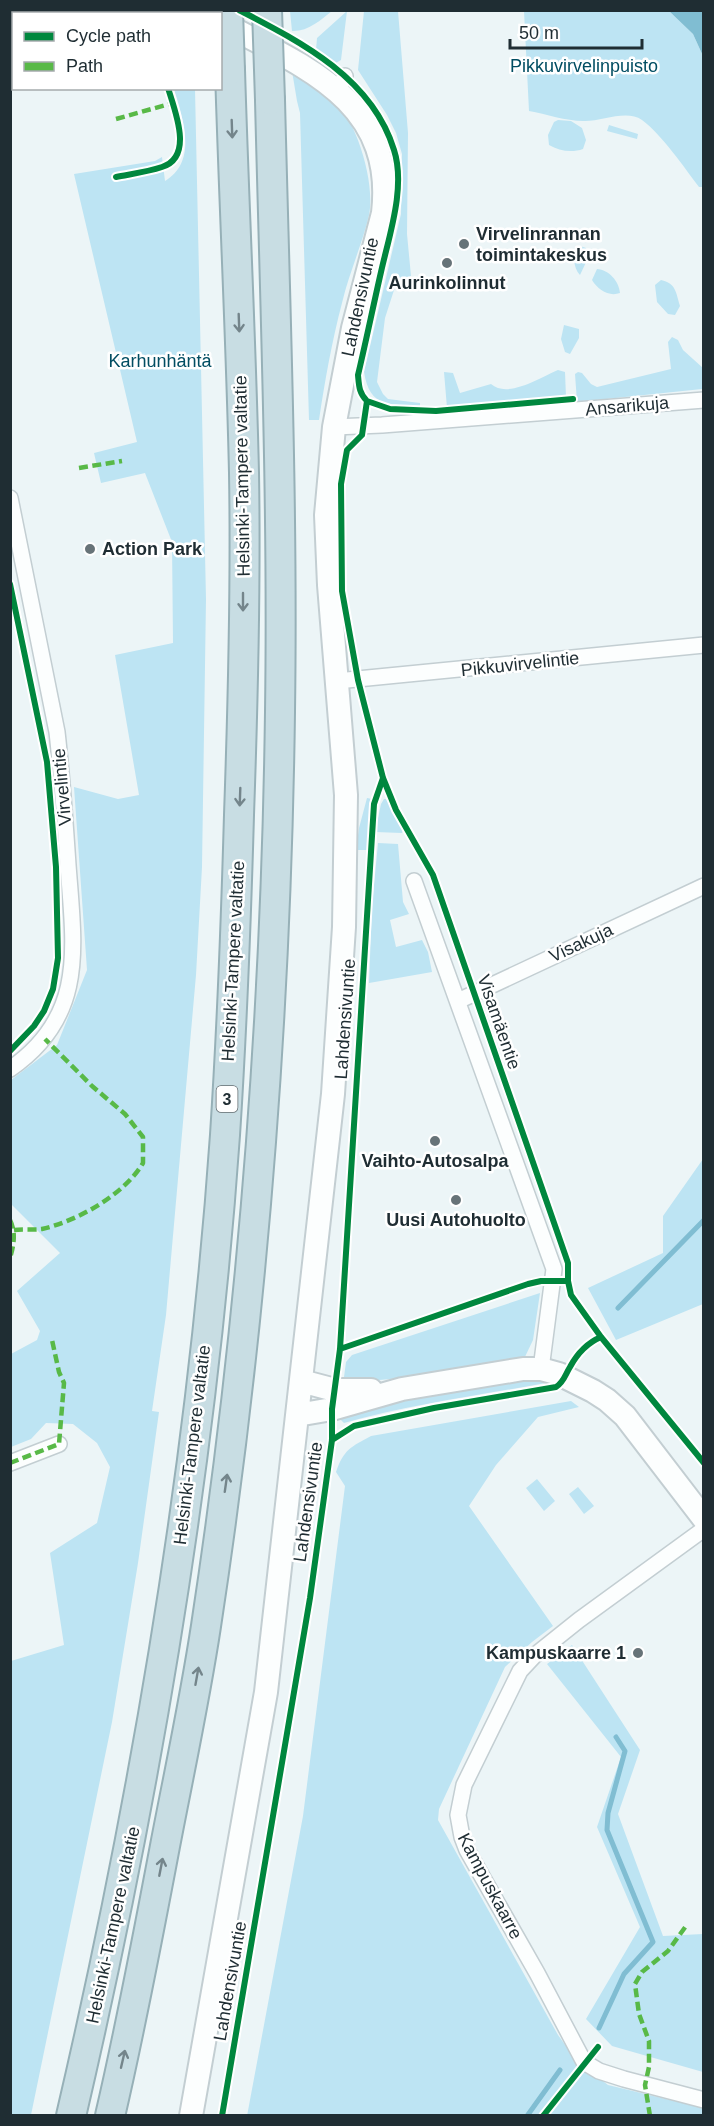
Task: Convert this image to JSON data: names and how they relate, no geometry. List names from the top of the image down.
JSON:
{
  "streets": {
    "highway": ["Helsinki-Tampere valtatie", "3"],
    "main road": ["Lahdensivuntie"],
    "street": [
      "Ansarikuja",
      "Pikkuvirvelintie",
      "Virvelintie",
      "Visakuja",
      "Visamäentie",
      "Kampuskaarre"
    ]
  },
  "crossings": [
    ["Lahdensivuntie", "Ansarikuja"],
    ["Lahdensivuntie", "Pikkuvirvelintie"],
    ["Visakuja", "Visamäentie"]
  ],
  "parks": ["Pikkuvirvelinpuisto", "Karhunhäntä"],
  "places": [
    "Virvelinrannan toimintakeskus",
    "Aurinkolinnut",
    "Action Park",
    "Vaihto-Autosalpa",
    "Uusi Autohuolto",
    "Kampuskaarre 1"
  ],
  "legend": ["Cycle path", "Path"],
  "scale_bar": "50 m"
}
